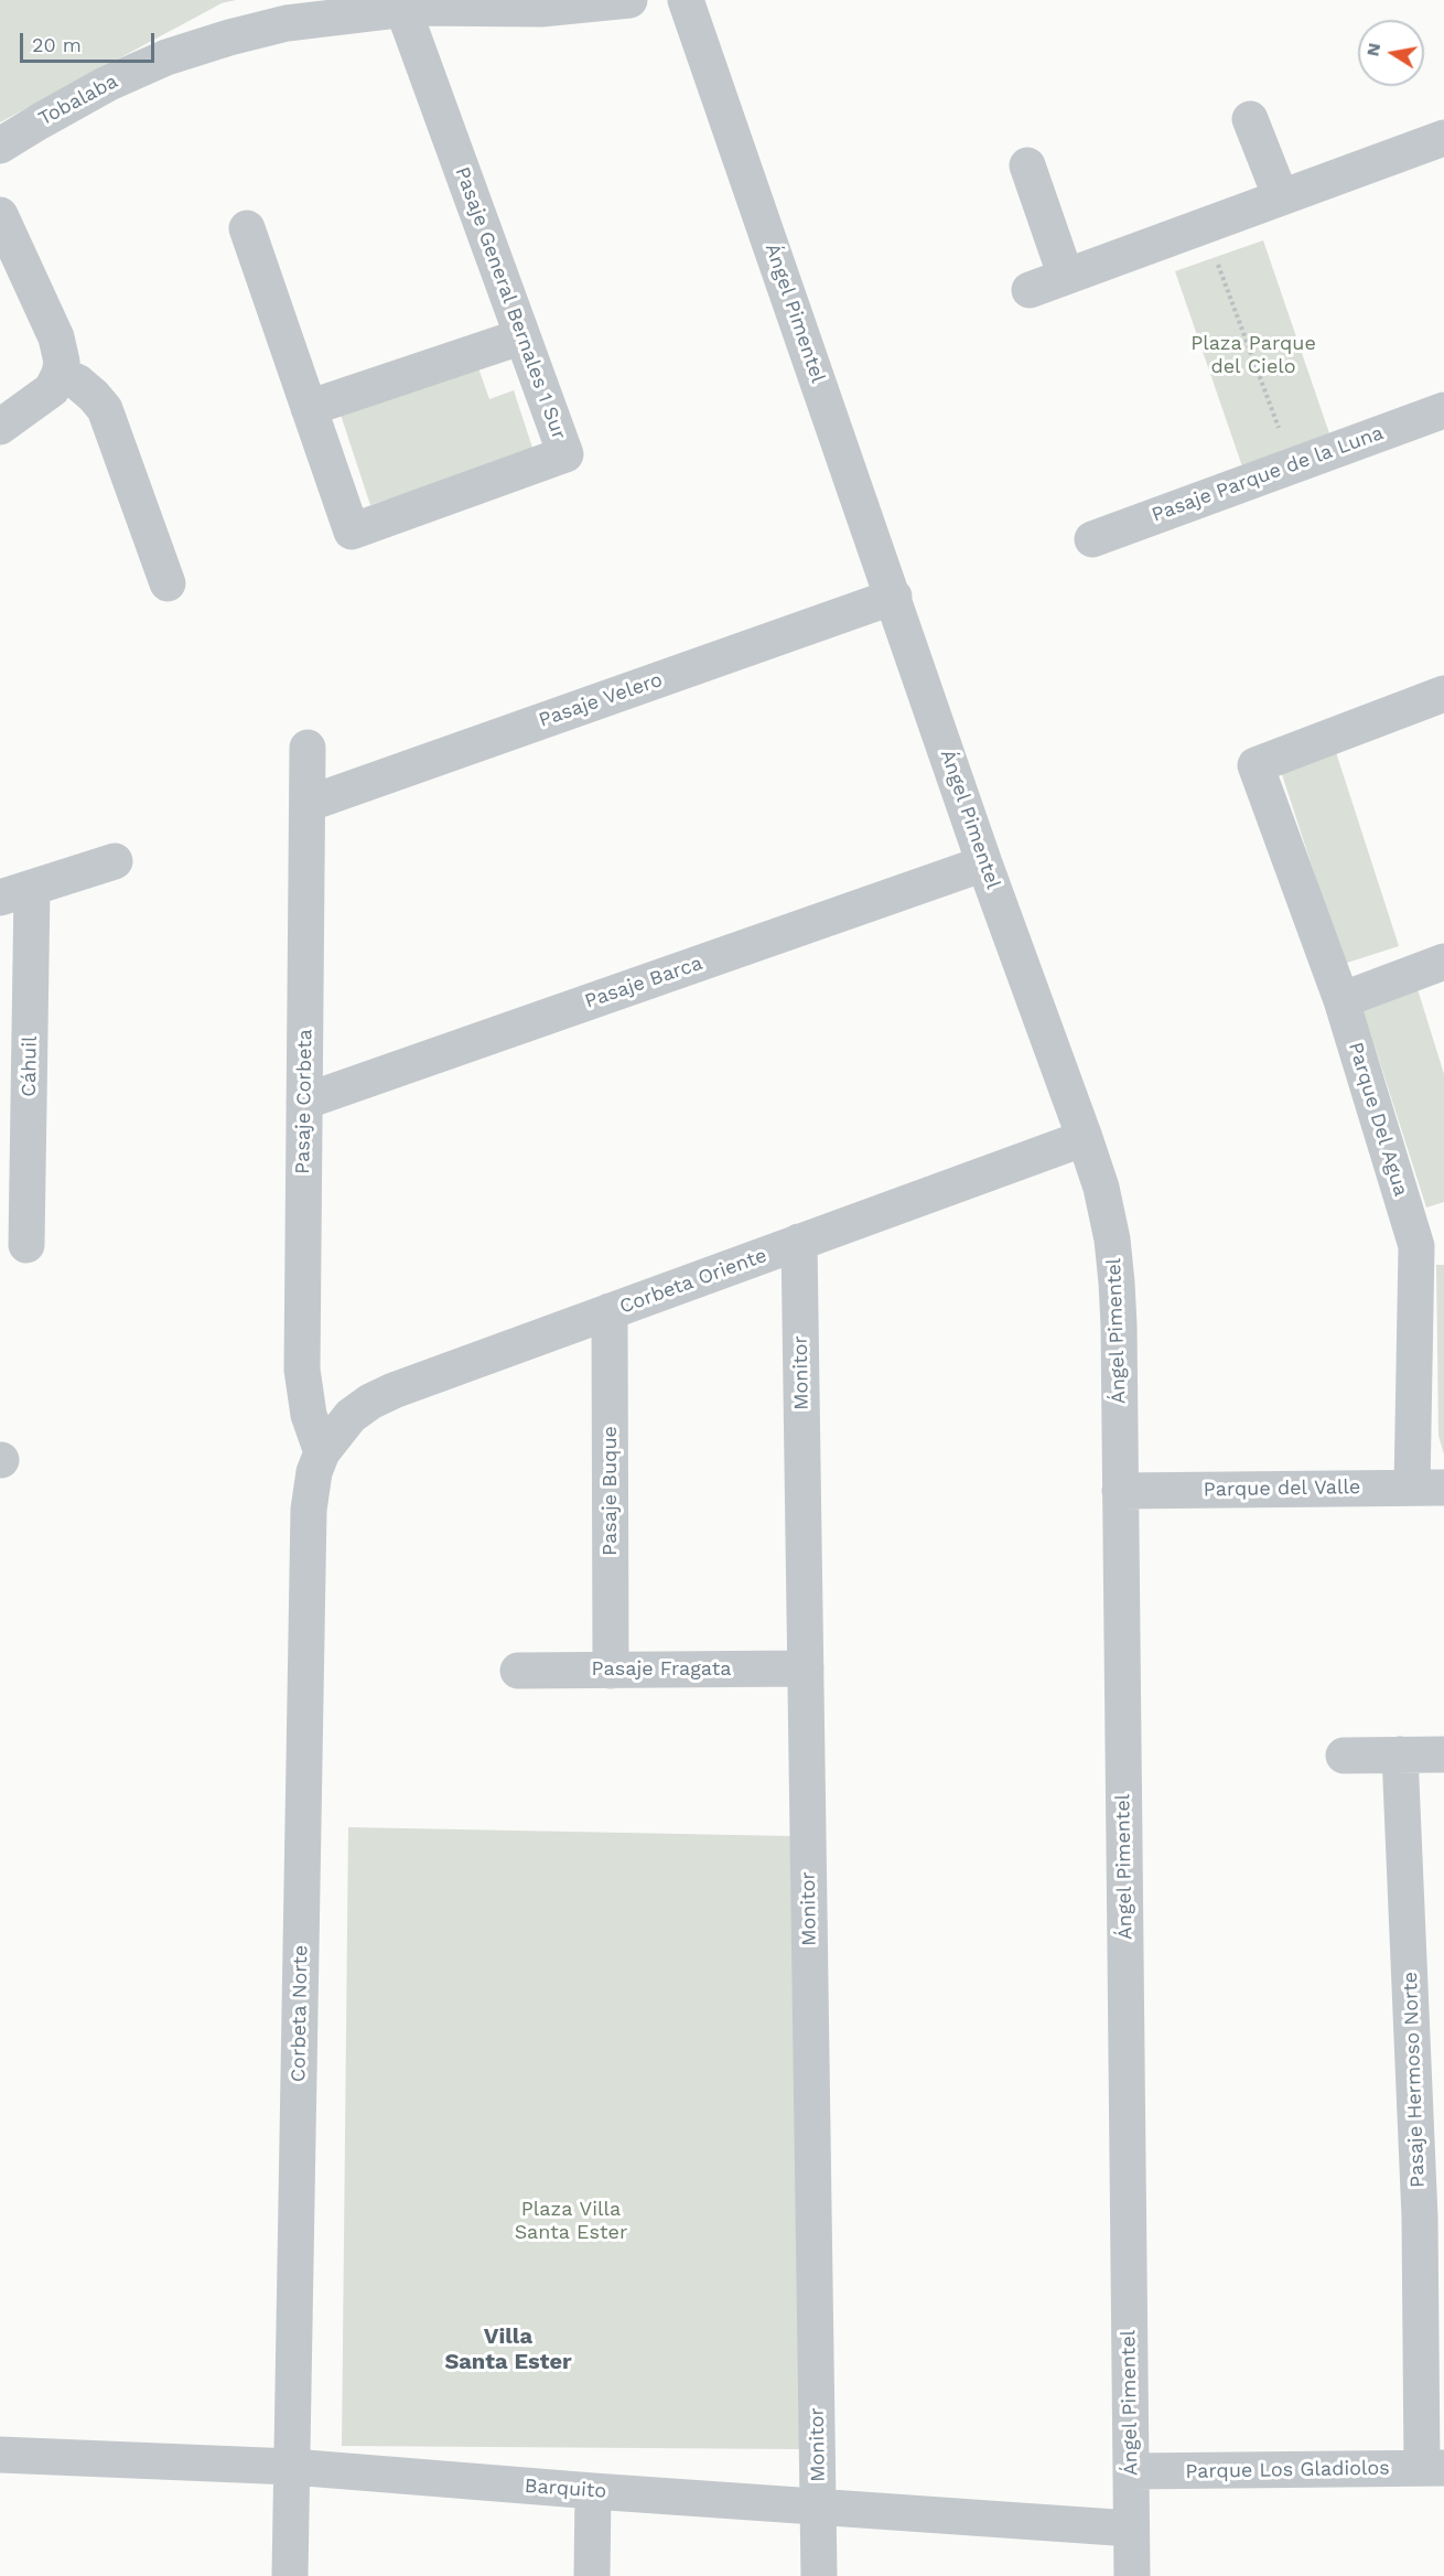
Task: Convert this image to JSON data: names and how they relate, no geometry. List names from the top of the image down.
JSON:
{
  "streets": {
    "street": [
      "Tobalaba",
      "Pasaje General Bernales 1 Sur",
      "Ángel Pimentel",
      "Pasaje Parque de la Luna",
      "Pasaje Velero",
      "Pasaje Barca",
      "Cáhuil",
      "Pasaje Corbeta",
      "Parque Del Agua",
      "Corbeta Oriente",
      "Monitor",
      "Parque del Valle",
      "Pasaje Buque",
      "Pasaje Fragata",
      "Corbeta Norte",
      "Pasaje Hermoso Norte",
      "Parque Los Gladiolos",
      "Barquito"
    ]
  },
  "crossings": [
    ["Tobalaba", "Pasaje General Bernales 1 Sur"],
    ["Ángel Pimentel", "Pasaje Velero"],
    ["Ángel Pimentel", "Pasaje Barca"],
    ["Ángel Pimentel", "Corbeta Oriente"],
    ["Ángel Pimentel", "Parque del Valle"],
    ["Ángel Pimentel", "Parque Los Gladiolos"],
    ["Ángel Pimentel", "Barquito"],
    ["Pasaje Velero", "Pasaje Corbeta"],
    ["Pasaje Barca", "Pasaje Corbeta"],
    ["Pasaje Corbeta", "Corbeta Oriente"],
    ["Pasaje Corbeta", "Corbeta Norte"],
    ["Parque Del Agua", "Parque del Valle"],
    ["Corbeta Oriente", "Monitor"],
    ["Corbeta Oriente", "Pasaje Buque"],
    ["Corbeta Oriente", "Corbeta Norte"],
    ["Monitor", "Pasaje Fragata"],
    ["Monitor", "Barquito"],
    ["Pasaje Buque", "Pasaje Fragata"],
    ["Corbeta Norte", "Barquito"],
    ["Pasaje Hermoso Norte", "Parque Los Gladiolos"]
  ],
  "districts": ["Villa Santa Ester"],
  "parks": ["Plaza Parque del Cielo", "Plaza Villa Santa Ester"],
  "scale_bar": "20 m",
  "north": "left"
}
